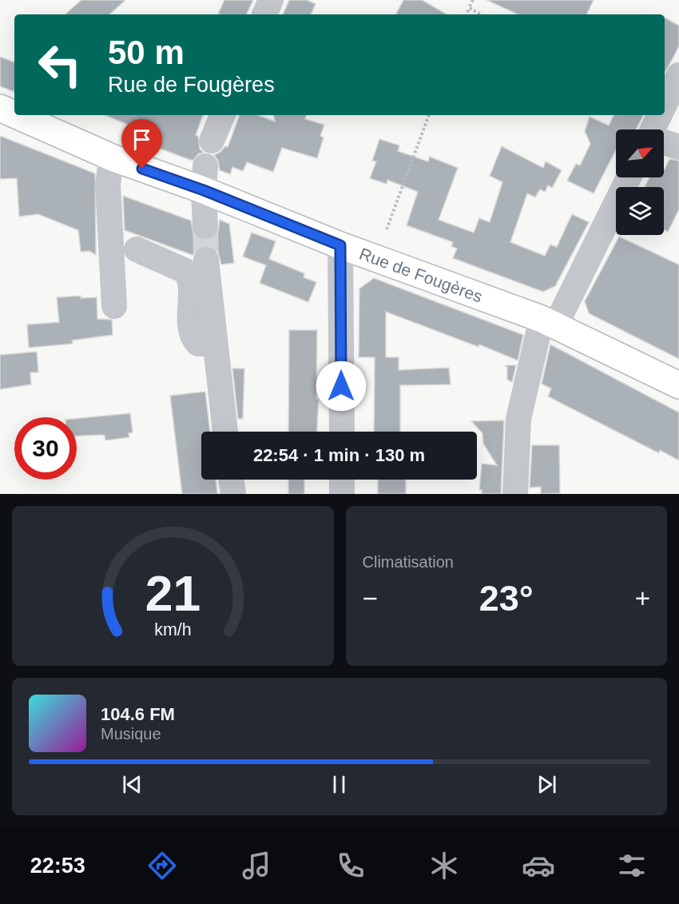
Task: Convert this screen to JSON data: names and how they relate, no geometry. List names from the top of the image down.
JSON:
{
  "streets": {
    "main road": ["Rue de Fougères"]
  },
  "north": "top right",
  "page": {
    "turn": ["50 m", "Rue de Fougères"],
    "limit": "30",
    "trip": "22:54 · 1 min · 130 m",
    "tile": "Climatisation",
    "heat": ["−", "23°", "+"],
    "song": ["104.6 FM", "Musique"],
    "tabs": "22:53",
    "gauge": ["21", "km/h"]
  }
}
